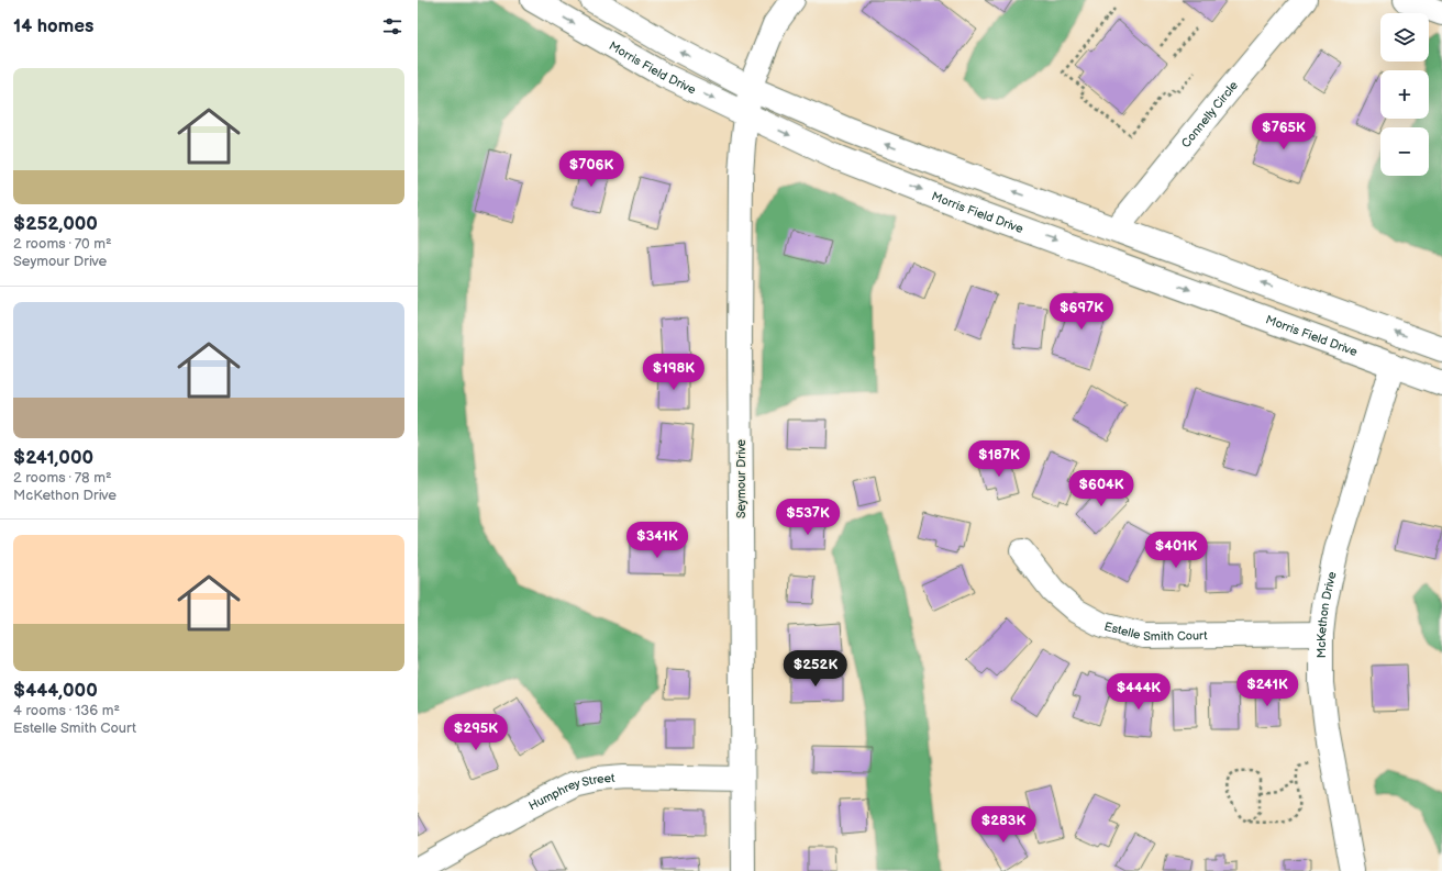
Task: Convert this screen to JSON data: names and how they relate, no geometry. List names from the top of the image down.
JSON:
{
  "streets": {
    "street": [
      "Morris Field Drive",
      "Connelly Circle",
      "Seymour Drive",
      "McKethon Drive",
      "Estelle Smith Court",
      "Humphrey Street"
    ]
  },
  "crossings": [
    ["Morris Field Drive", "Seymour Drive"],
    ["Morris Field Drive", "McKethon Drive"],
    ["Seymour Drive", "Humphrey Street"],
    ["McKethon Drive", "Estelle Smith Court"]
  ],
  "page": {
    "heading": "14 homes",
    "map_buttons": ["+", "−"],
    "list": [
      {
        "name": "$252,000",
        "note": "2 rooms · 70 m² · Seymour Drive"
      },
      {
        "name": "$241,000",
        "note": "2 rooms · 78 m² · McKethon Drive"
      },
      {
        "name": "$444,000",
        "note": "4 rooms · 136 m² · Estelle Smith Court"
      }
    ],
    "price": [
      "$765K",
      "$706K",
      "$697K",
      "$198K",
      "$187K",
      "$604K",
      "$537K",
      "$341K",
      "$401K",
      "$252K",
      "$241K",
      "$444K",
      "$295K",
      "$283K"
    ]
  }
}
